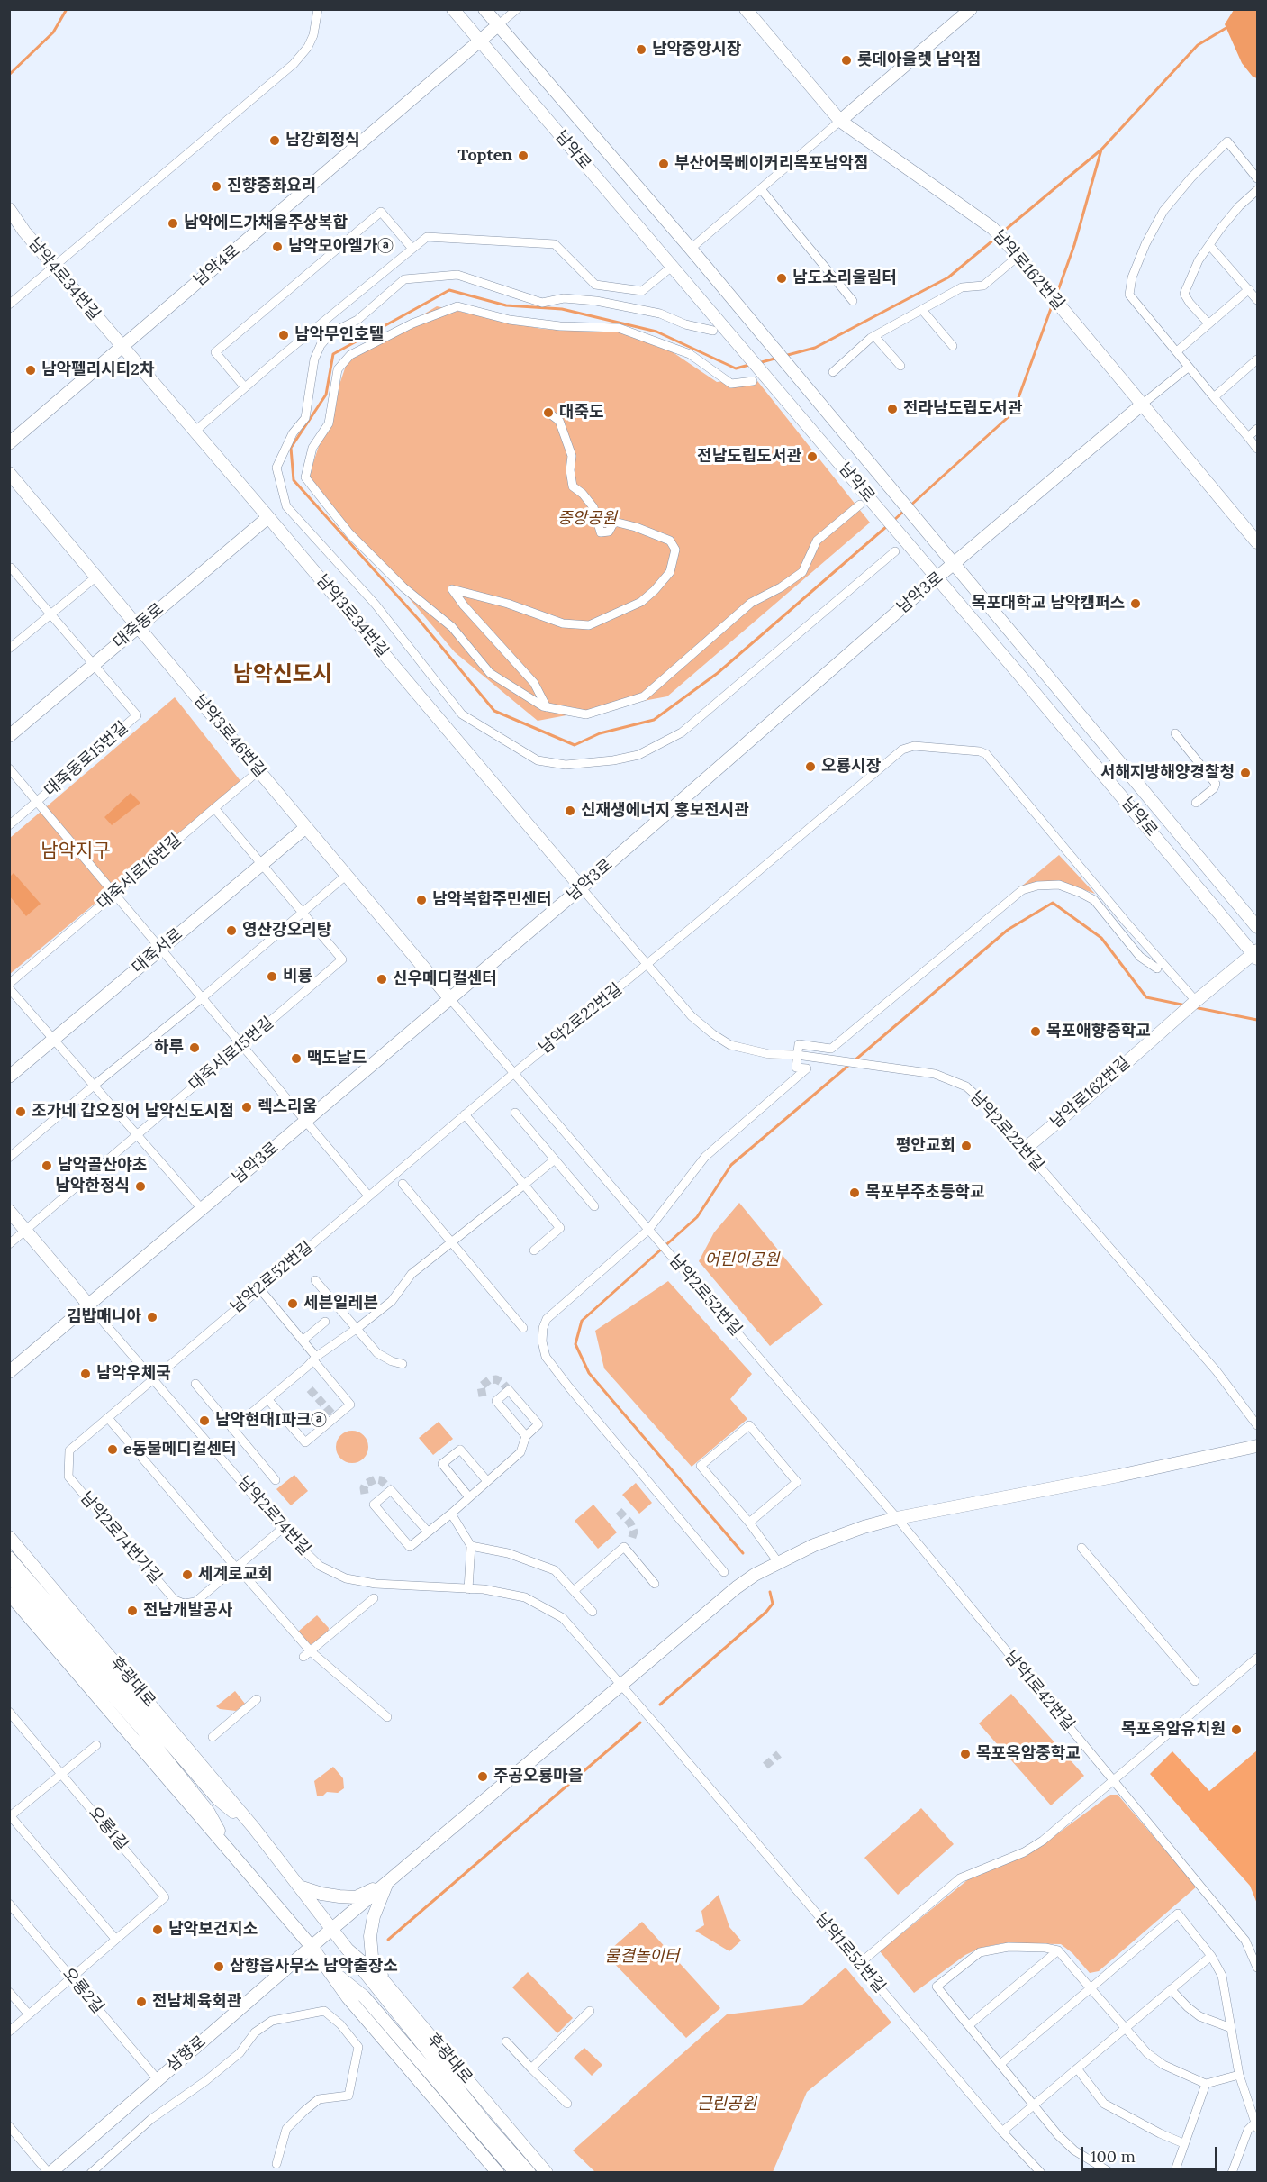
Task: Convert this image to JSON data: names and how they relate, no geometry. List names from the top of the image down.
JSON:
{
  "streets": {
    "street": [
      "남악로",
      "남악4로",
      "남악로162번길",
      "남악4로34번길",
      "남악3로",
      "남악3로34번길",
      "대죽동로",
      "남악3로46번길",
      "대죽동로15번길",
      "대죽서로16번길",
      "대죽서로",
      "남악2로22번길",
      "대죽서로15번길",
      "남악2로52번길",
      "남악2로74번길",
      "남악2로74번가길",
      "후광대로",
      "남악1로42번길",
      "오룡1길",
      "남악1로52번길",
      "오룡2길",
      "삼향로"
    ]
  },
  "crossings": [
    ["남악로", "남악4로"],
    ["남악로", "남악3로"],
    ["남악4로", "남악4로34번길"],
    ["남악4로", "남악3로34번길"],
    ["남악로162번길", "남악3로"],
    ["남악로162번길", "남악2로22번길"],
    ["남악4로34번길", "남악3로34번길"],
    ["남악3로", "남악3로34번길"],
    ["남악3로", "남악3로46번길"],
    ["남악3로", "남악2로22번길"],
    ["남악3로", "남악2로52번길"],
    ["남악3로", "남악2로74번길"],
    ["남악3로34번길", "대죽동로"],
    ["남악3로34번길", "남악2로22번길"],
    ["대죽동로", "남악3로46번길"],
    ["대죽동로", "대죽동로15번길"],
    ["남악3로46번길", "대죽서로16번길"],
    ["남악3로46번길", "대죽서로"],
    ["남악3로46번길", "남악2로52번길"],
    ["대죽서로", "대죽서로15번길"],
    ["남악2로22번길", "남악2로52번길"],
    ["남악2로52번길", "남악2로74번길"],
    ["남악2로52번길", "남악2로74번가길"],
    ["남악2로52번길", "남악1로42번길"],
    ["남악2로52번길", "삼향로"],
    ["남악2로74번길", "남악2로74번가길"],
    ["남악2로74번길", "남악1로52번길"],
    ["남악2로74번길", "삼향로"],
    ["후광대로", "삼향로"],
    ["남악1로42번길", "삼향로"],
    ["오룡1길", "오룡2길"],
    ["남악1로52번길", "삼향로"],
    ["오룡2길", "삼향로"]
  ],
  "districts": ["남악신도시", "남악지구"],
  "parks": [
    "중앙공원",
    "어린이공원",
    "물결놀이터",
    "근린공원"
  ],
  "places": [
    "남악중앙시장",
    "롯데아울렛 남악점",
    "남강회정식",
    "Topten",
    "부산어묵베이커리목포남악점",
    "진향중화요리",
    "남악에드가채움주상복합",
    "남악모아엘가ⓐ",
    "남도소리울림터",
    "남악무인호텔",
    "남악펠리시티2차",
    "전라남도립도서관",
    "대죽도",
    "전남도립도서관",
    "목포대학교 남악캠퍼스",
    "오룡시장",
    "서해지방해양경찰청",
    "신재생에너지 홍보전시관",
    "남악복합주민센터",
    "영산강오리탕",
    "비룡",
    "신우메디컬센터",
    "목포애향중학교",
    "하루",
    "맥도날드",
    "렉스리움",
    "조가네 갑오징어 남악신도시점",
    "평안교회",
    "남악골산야초",
    "남악한정식",
    "목포부주초등학교",
    "세븐일레븐",
    "김밥매니아",
    "남악우체국",
    "남악현대I파크ⓐ",
    "e동물메디컬센터",
    "세계로교회",
    "전남개발공사",
    "목포옥암유치원",
    "목포옥암중학교",
    "주공오룡마을",
    "남악보건지소",
    "삼향읍사무소 남악출장소",
    "전남체육회관"
  ],
  "scale_bar": "100 m"
}
